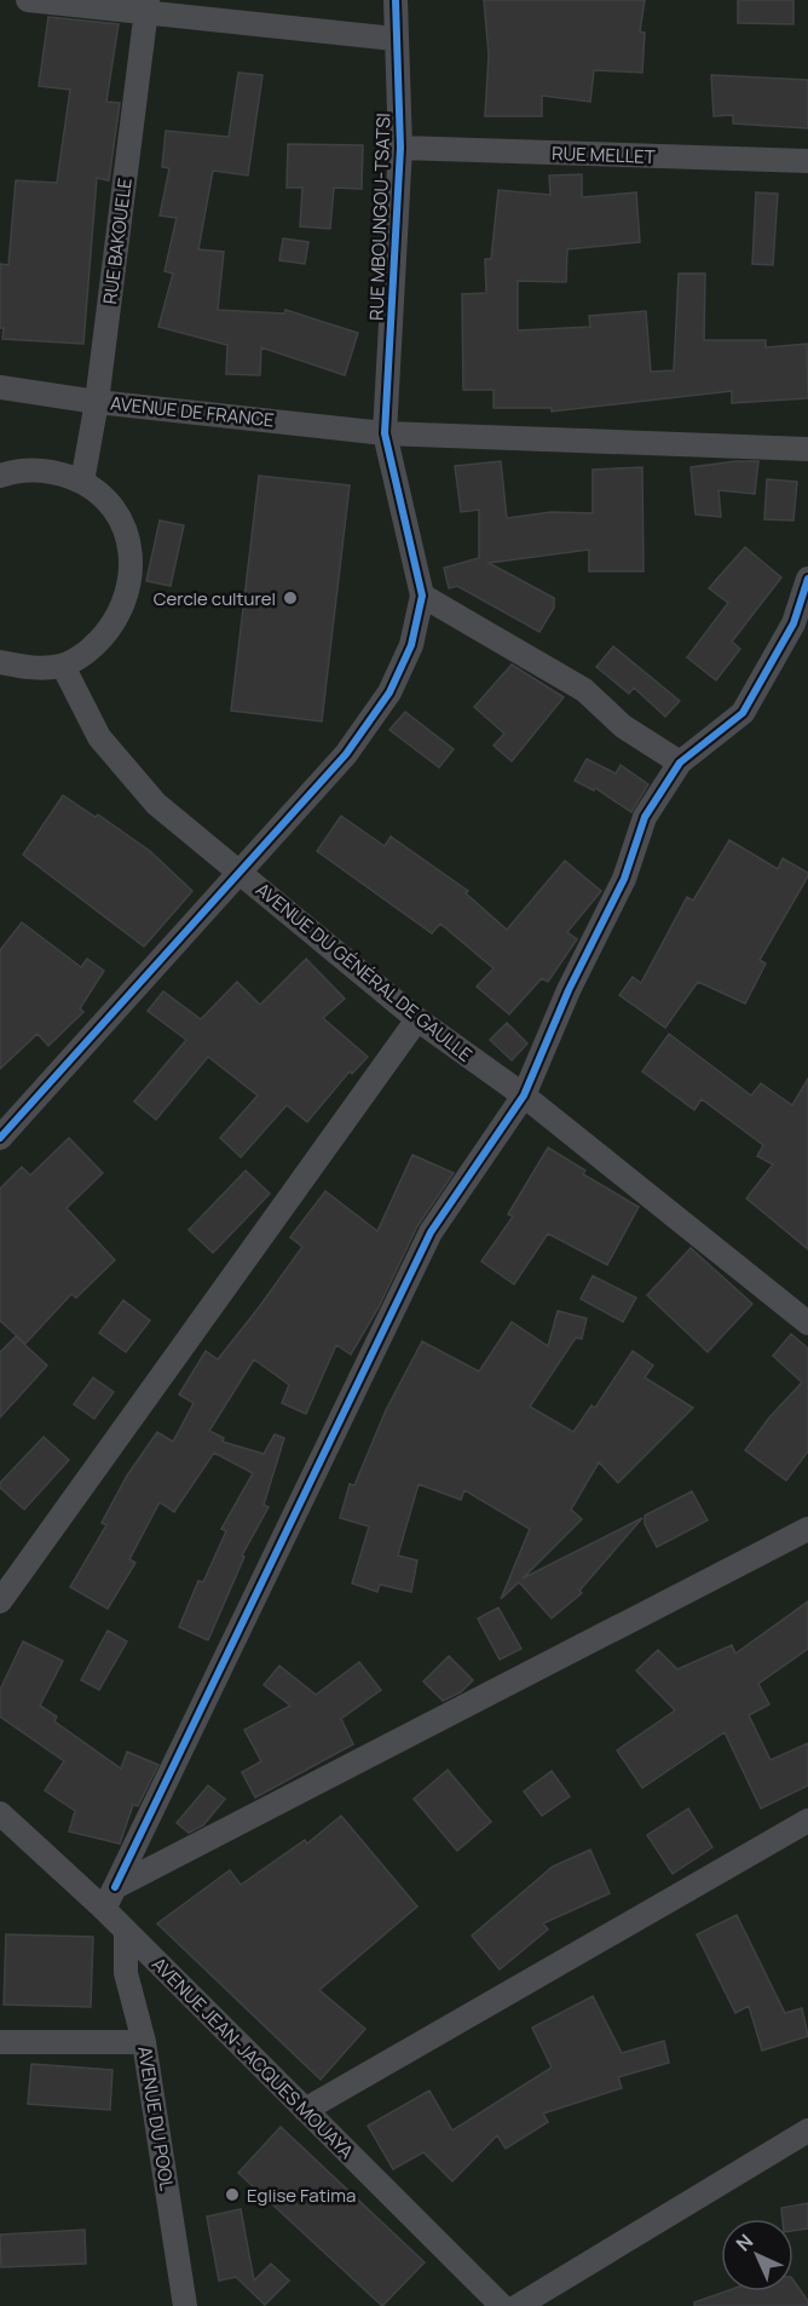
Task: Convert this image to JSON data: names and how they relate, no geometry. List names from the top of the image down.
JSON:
{
  "streets": {
    "street": [
      "RUE MELLET",
      "RUE MBOUNGOU-TSATSI",
      "RUE BAKOUELE",
      "AVENUE DE FRANCE",
      "AVENUE DU GÉNÉRAL DE GAULLE",
      "AVENUE JEAN-JACQUES MOUAYA",
      "AVENUE DU POOL"
    ]
  },
  "crossings": [
    ["RUE MELLET", "RUE MBOUNGOU-TSATSI"],
    ["RUE MBOUNGOU-TSATSI", "AVENUE DE FRANCE"],
    ["RUE BAKOUELE", "AVENUE DE FRANCE"],
    ["AVENUE JEAN-JACQUES MOUAYA", "AVENUE DU POOL"]
  ],
  "places": ["Cercle culturel", "Eglise Fatima"],
  "north": "top left"
}
